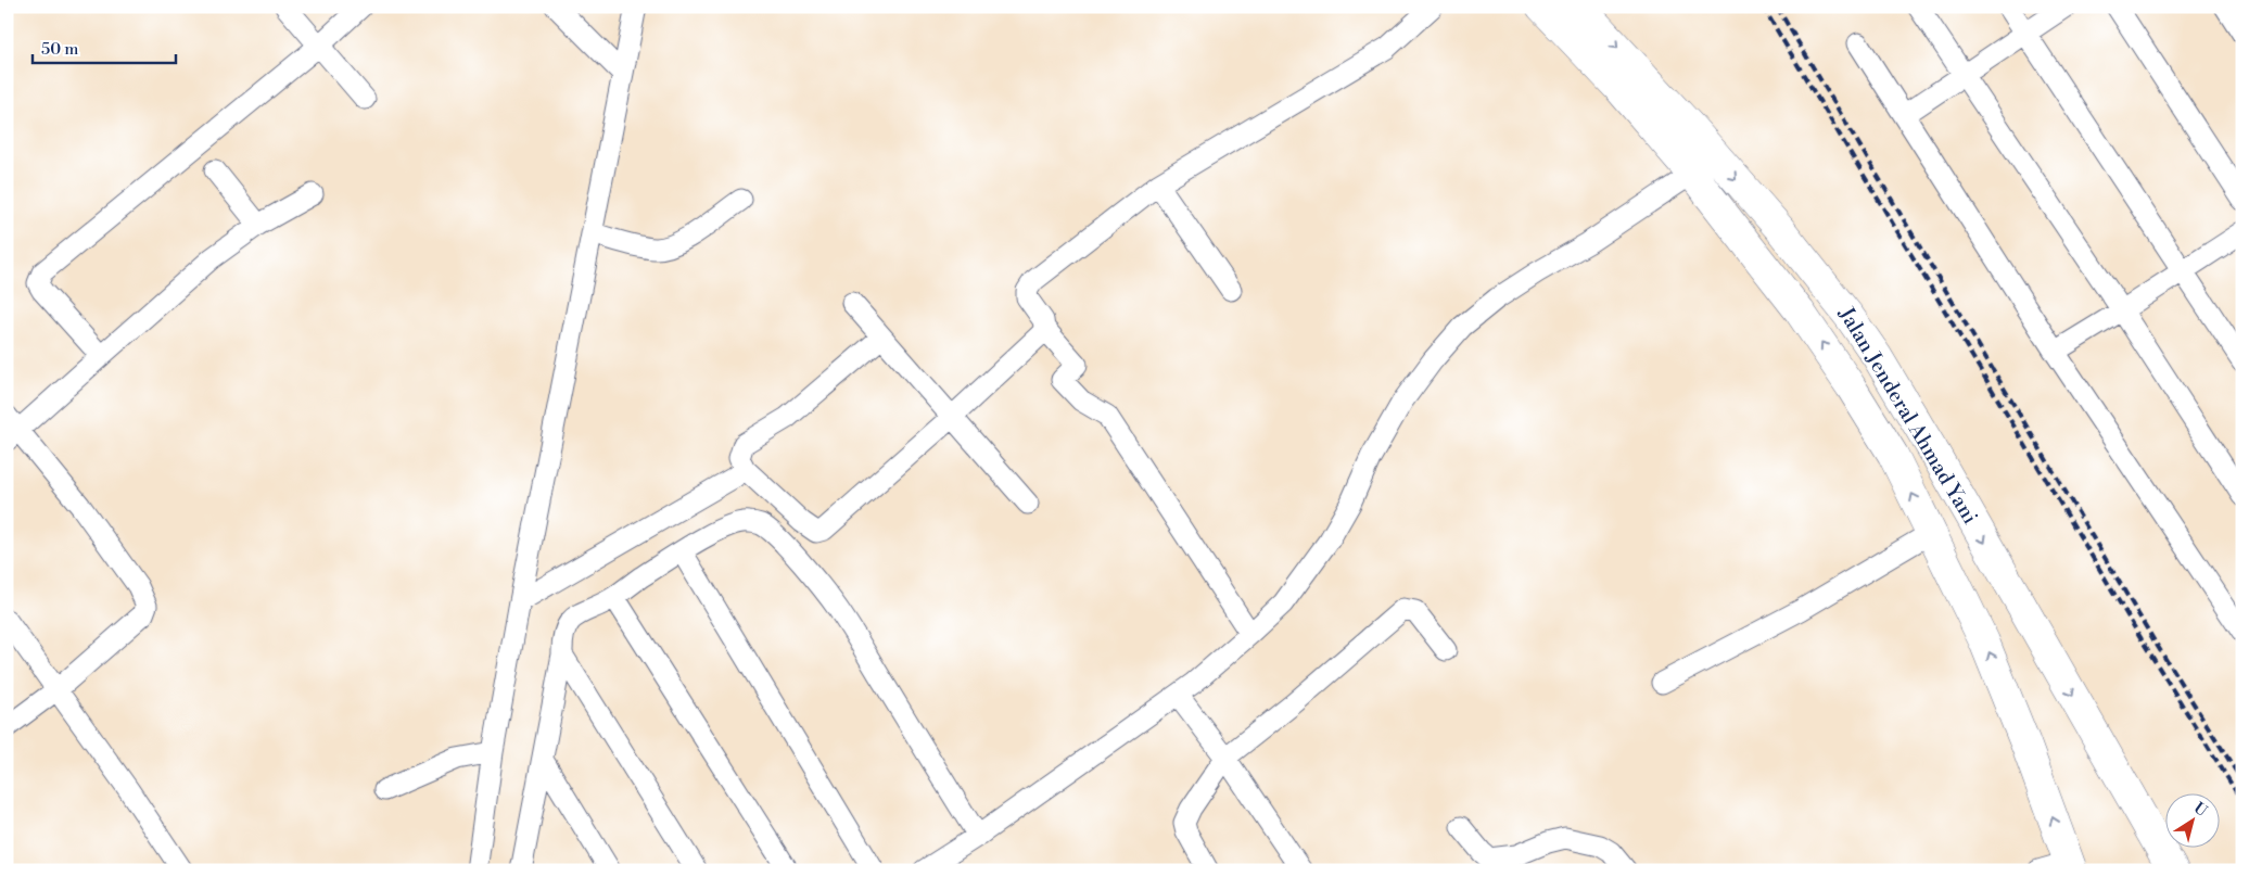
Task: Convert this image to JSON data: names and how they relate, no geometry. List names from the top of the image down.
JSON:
{
  "streets": {
    "highway": ["Jalan Jenderal Ahmad Yani"]
  },
  "scale_bar": "50 m",
  "north": "top right"
}
